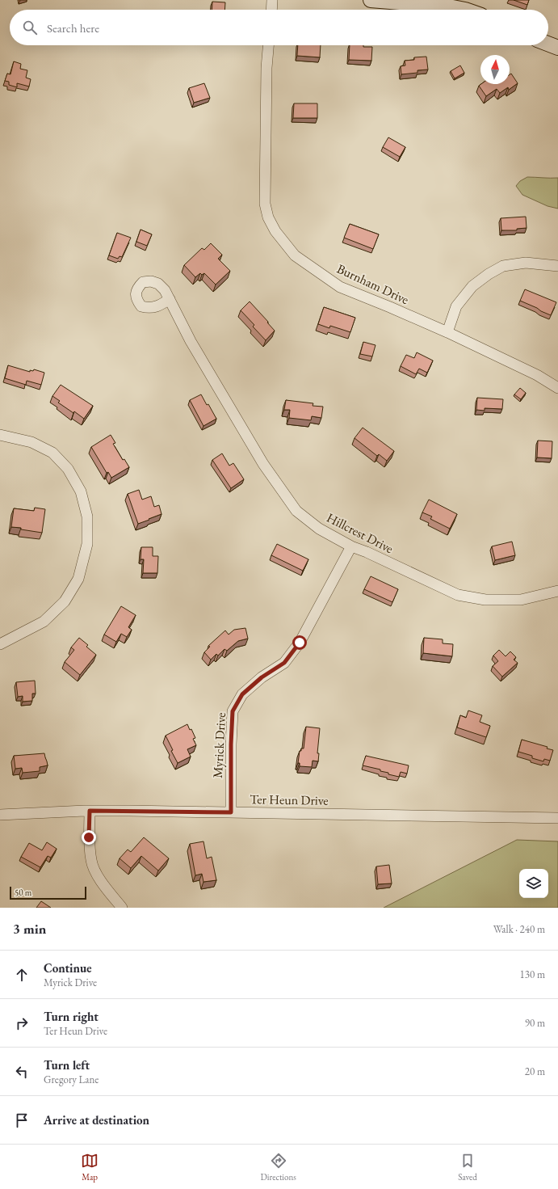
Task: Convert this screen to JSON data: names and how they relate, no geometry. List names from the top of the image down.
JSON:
{
  "streets": {
    "street": [
      "Burnham Drive",
      "Hillcrest Drive",
      "Myrick Drive",
      "Ter Heun Drive"
    ]
  },
  "crossings": [
    ["Hillcrest Drive", "Myrick Drive"],
    ["Myrick Drive", "Ter Heun Drive"]
  ],
  "scale_bar": "50 m",
  "north": "top",
  "page": {
    "search": "Search here",
    "scale": "50 m",
    "heading": ["3 min", "Walk · 240 m"],
    "list": [
      ["Continue", "Myrick Drive", "130 m"],
      ["Turn right", "Ter Heun Drive", "90 m"],
      ["Turn left", "Gregory Lane", "20 m"],
      "Arrive at destination"
    ],
    "nav": ["Map", "Directions", "Saved"]
  }
}
